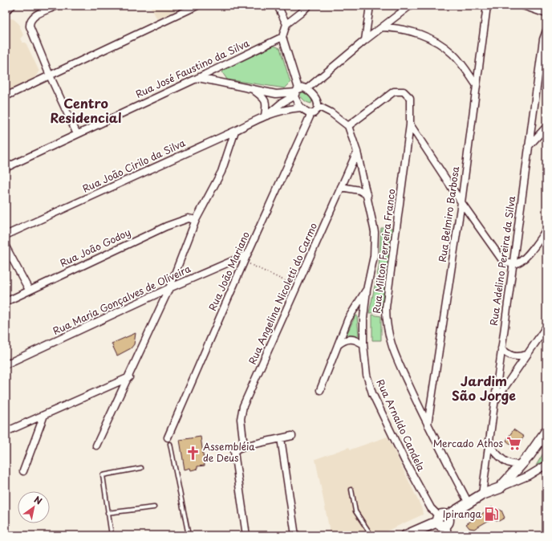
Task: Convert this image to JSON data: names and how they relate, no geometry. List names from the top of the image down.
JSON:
{
  "streets": {
    "street": [
      "Rua José Faustino da Silva",
      "Rua João Cirilo da Silva",
      "Rua Belmiro Barbosa",
      "Rua João Godoy",
      "Rua Milton Ferreira Franco",
      "Rua Adelino Pereira da Silva",
      "Rua João Mariano",
      "Rua Angelina Nicoletti do Carmo",
      "Rua Maria Gonçalves de Oliveira",
      "Rua Arnaldo Candela"
    ]
  },
  "crossings": [
    ["Rua João Cirilo da Silva", "Rua João Mariano"],
    ["Rua Belmiro Barbosa", "Rua Milton Ferreira Franco"],
    ["Rua Milton Ferreira Franco", "Rua Arnaldo Candela"],
    ["Rua João Mariano", "Rua Maria Gonçalves de Oliveira"],
    ["Rua Angelina Nicoletti do Carmo", "Rua Arnaldo Candela"]
  ],
  "districts": ["Centro Residencial", "Jardim São Jorge"],
  "places": {
    "supermarket": ["Mercado Athos"],
    "church": ["Assembléia de Deus"],
    "fuel station": ["Ipiranga"]
  },
  "north": "top right"
}
